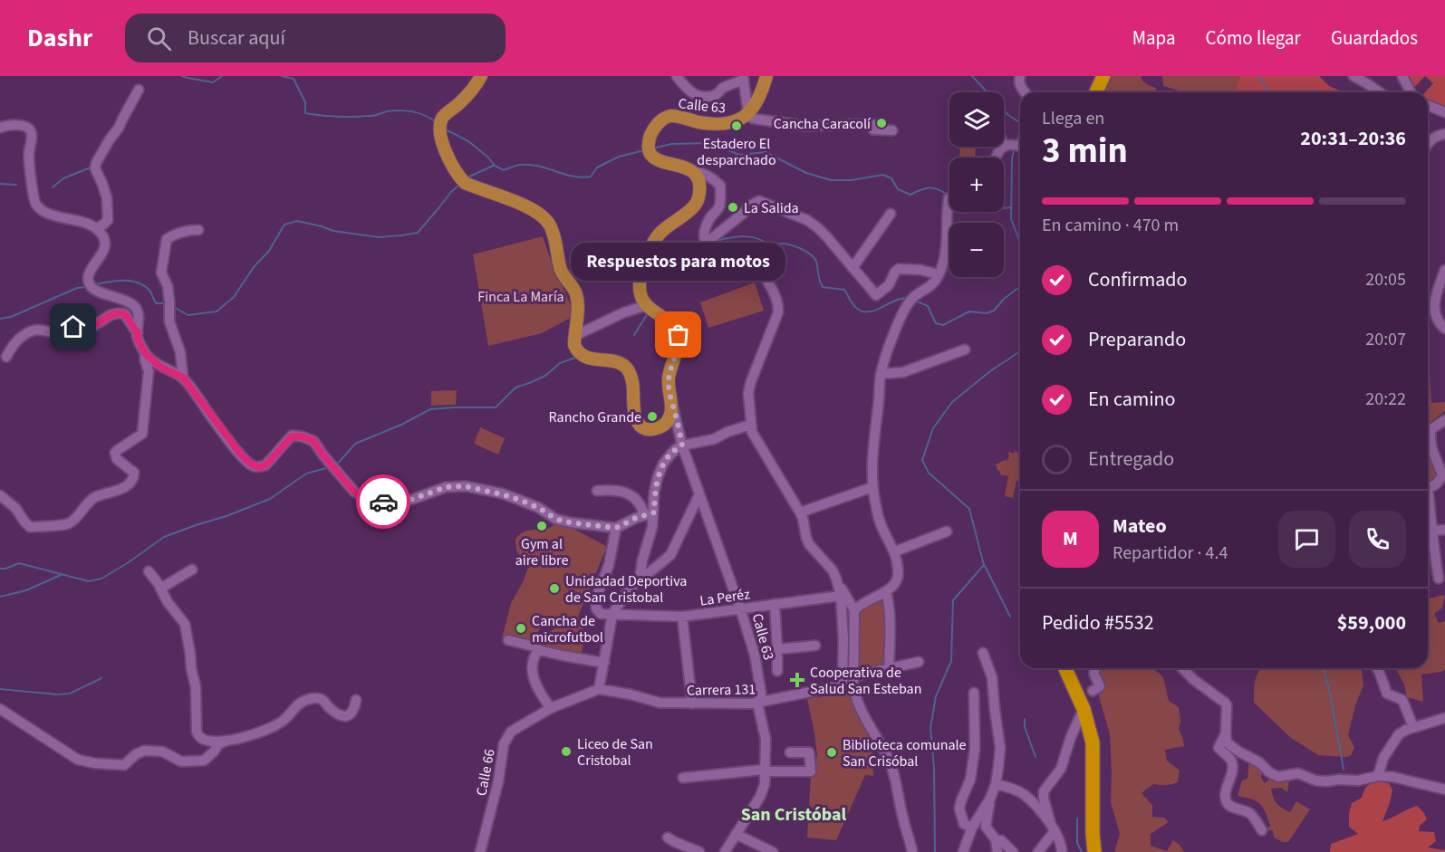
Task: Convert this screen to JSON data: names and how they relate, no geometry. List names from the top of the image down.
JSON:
{
  "streets": {
    "main road": ["Calle 63"],
    "street": ["La Peréz", "Carrera 131", "Calle 66"]
  },
  "crossings": [
    ["Calle 63", "La Peréz"],
    ["Calle 63", "Carrera 131"],
    ["Carrera 131", "Calle 66"]
  ],
  "districts": ["San Cristóbal"],
  "parks": ["Finca La María"],
  "places": {
    "other": [
      "Cancha Caracolí",
      "Estadero El desparchado",
      "La Salida",
      "Respuestos para motos",
      "Rancho Grande",
      "Gym al aire libre",
      "Unidadad Deportiva de San Cristobal",
      "Cancha de microfutbol",
      "Liceo de San Cristobal",
      "Biblioteca comunale San Crisóbal"
    ],
    "health": ["Cooperativa de Salud San Esteban"]
  },
  "page": {
    "header": "Dashr",
    "search": "Buscar aquí",
    "nav": ["Mapa", "Cómo llegar", "Guardados"],
    "map_buttons": ["+", "−"],
    "heading": ["3 min", "Llega en", "20:31–20:36"],
    "panel": [
      "Mateo",
      "Repartidor · 4.4",
      "Pedido #5532",
      "$59,000"
    ],
    "bar": "En camino · 470 m",
    "bubble": "Respuestos para motos",
    "list": [
      ["Confirmado", "20:05"],
      ["Preparando", "20:07"],
      ["En camino", "20:22"],
      "Entregado"
    ],
    "round": "M"
  }
}
